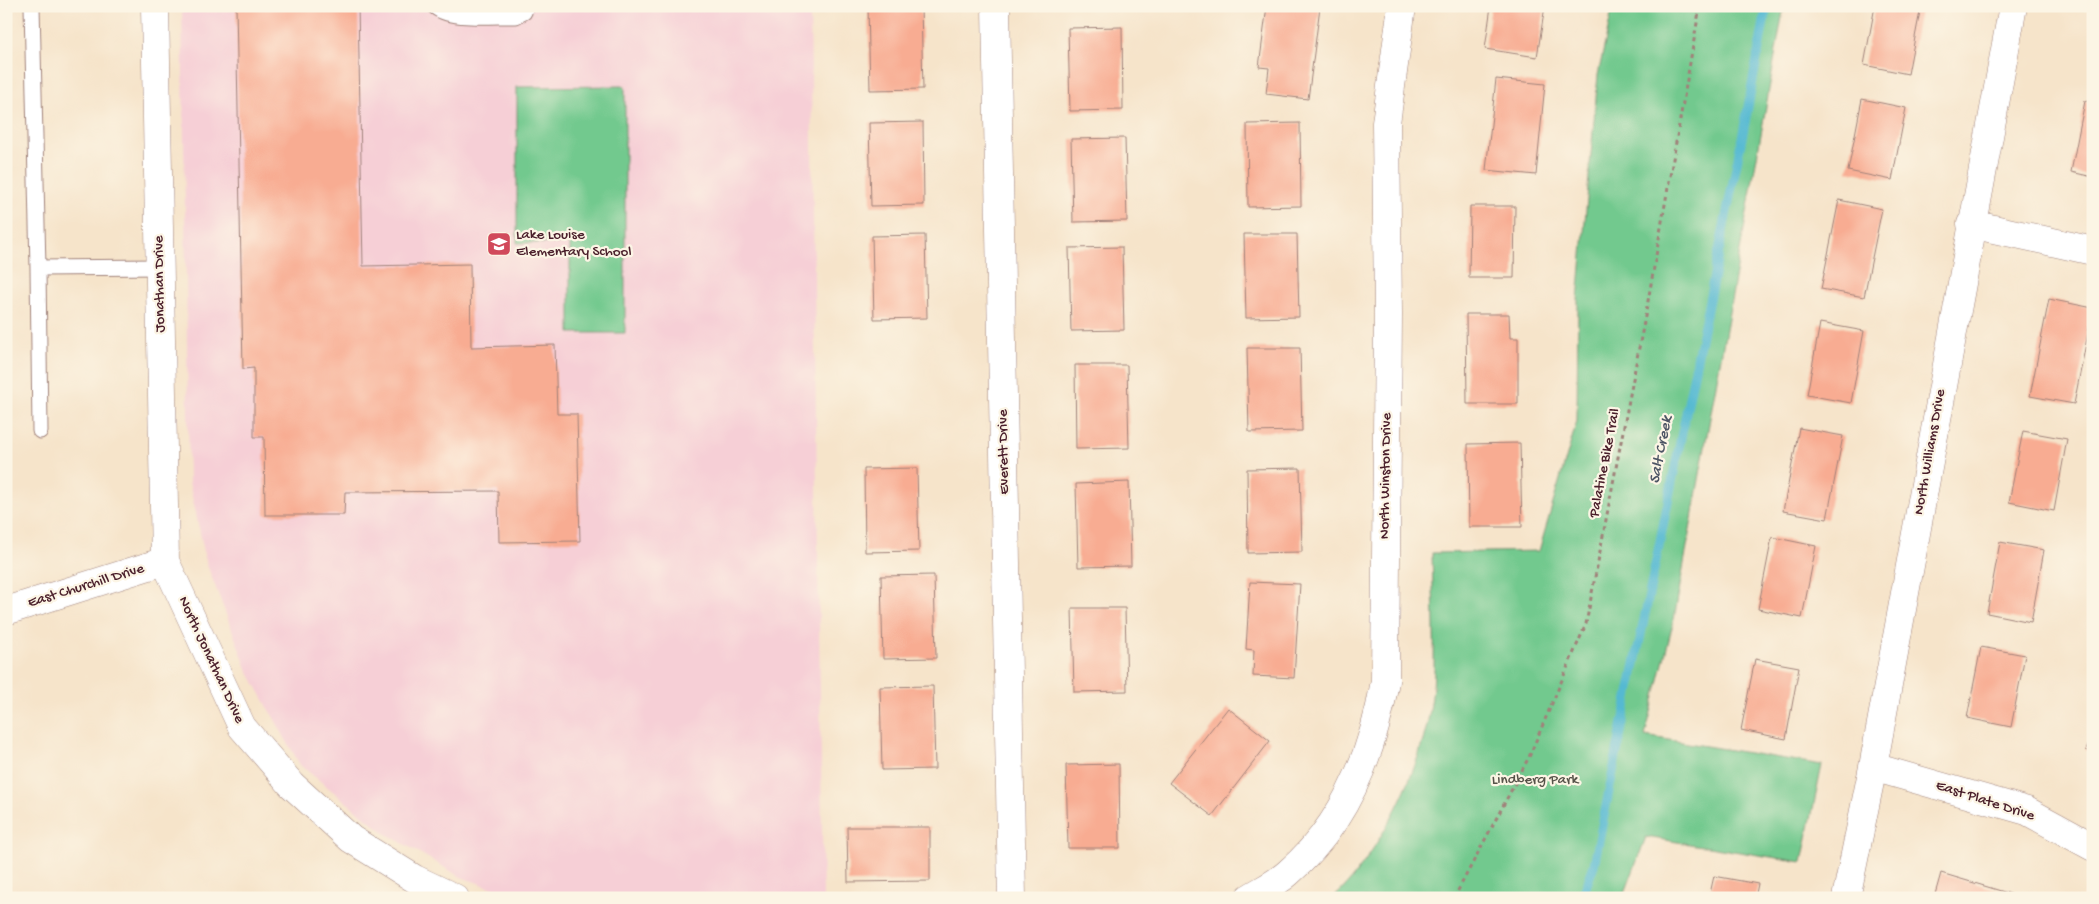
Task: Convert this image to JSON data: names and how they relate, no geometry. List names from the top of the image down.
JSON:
{
  "streets": {
    "street": [
      "Jonathan Drive",
      "Everett Drive",
      "North Williams Drive",
      "North Winston Drive",
      "East Churchill Drive",
      "North Jonathan Drive",
      "East Plate Drive"
    ],
    "path": ["Palatine Bike Trail"]
  },
  "crossings": [
    ["Jonathan Drive", "East Churchill Drive"],
    ["Jonathan Drive", "North Jonathan Drive"],
    ["North Williams Drive", "East Plate Drive"],
    ["East Churchill Drive", "North Jonathan Drive"]
  ],
  "water": ["Salt Creek"],
  "parks": ["Lindberg Park"],
  "places": {
    "school or university": ["Lake Louise Elementary School"]
  }
}
